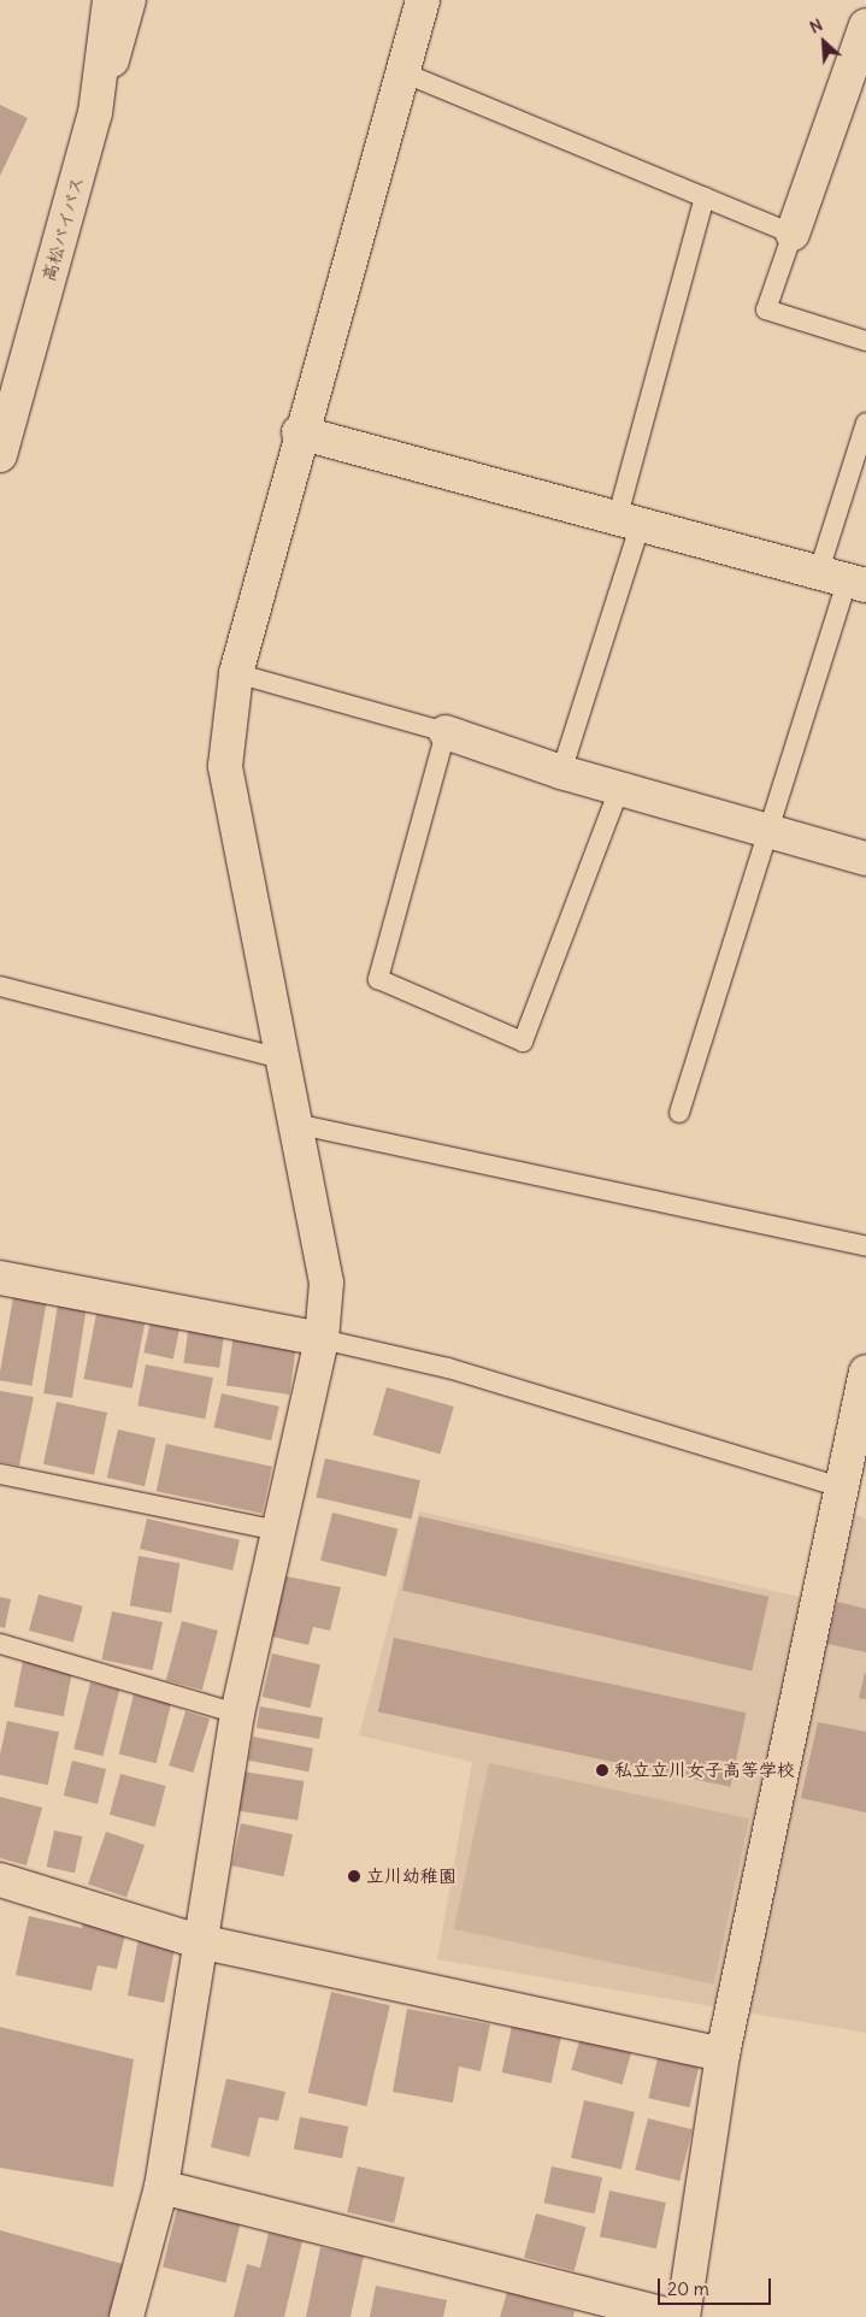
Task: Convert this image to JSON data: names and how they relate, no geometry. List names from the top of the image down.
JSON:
{
  "streets": {
    "street": ["高松バイパス"]
  },
  "places": ["私立立川女子高等学校", "立川幼稚園"],
  "scale_bar": "20 m",
  "north": "top left"
}
